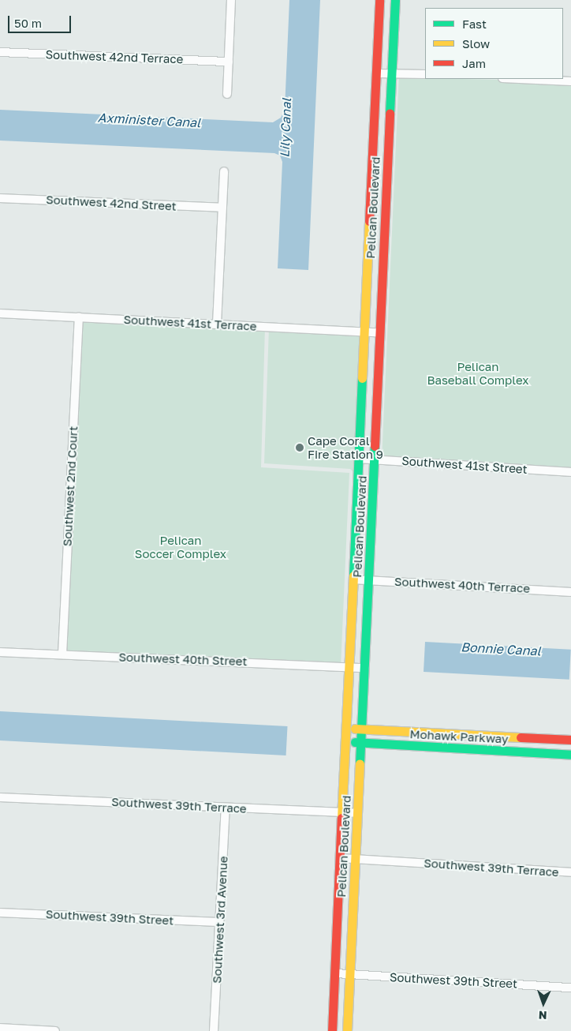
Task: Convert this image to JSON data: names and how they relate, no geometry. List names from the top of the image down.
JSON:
{
  "streets": {
    "street": [
      "Southwest 42nd Terrace",
      "Southwest 42nd Street",
      "Pelican Boulevard",
      "Southwest 41st Terrace",
      "Southwest 41st Street",
      "Southwest 2nd Court",
      "Southwest 40th Terrace",
      "Southwest 40th Street",
      "Mohawk Parkway",
      "Southwest 39th Terrace",
      "Southwest 39th Street",
      "Southwest 3rd Avenue"
    ]
  },
  "crossings": [
    ["Pelican Boulevard", "Southwest 41st Terrace"],
    ["Pelican Boulevard", "Southwest 41st Street"],
    ["Pelican Boulevard", "Southwest 40th Terrace"],
    ["Pelican Boulevard", "Southwest 40th Street"],
    ["Pelican Boulevard", "Mohawk Parkway"],
    ["Pelican Boulevard", "Southwest 39th Terrace"],
    ["Pelican Boulevard", "Southwest 39th Street"],
    ["Southwest 41st Terrace", "Southwest 2nd Court"],
    ["Southwest 2nd Court", "Southwest 40th Street"],
    ["Southwest 39th Terrace", "Southwest 3rd Avenue"],
    ["Southwest 39th Street", "Southwest 3rd Avenue"]
  ],
  "water": ["Axminister Canal", "Lily Canal", "Bonnie Canal"],
  "parks": ["Pelican Baseball Complex", "Pelican Soccer Complex"],
  "places": ["Cape Coral Fire Station 9"],
  "legend": ["Fast", "Slow", "Jam"],
  "scale_bar": "50 m",
  "north": "bottom"
}
